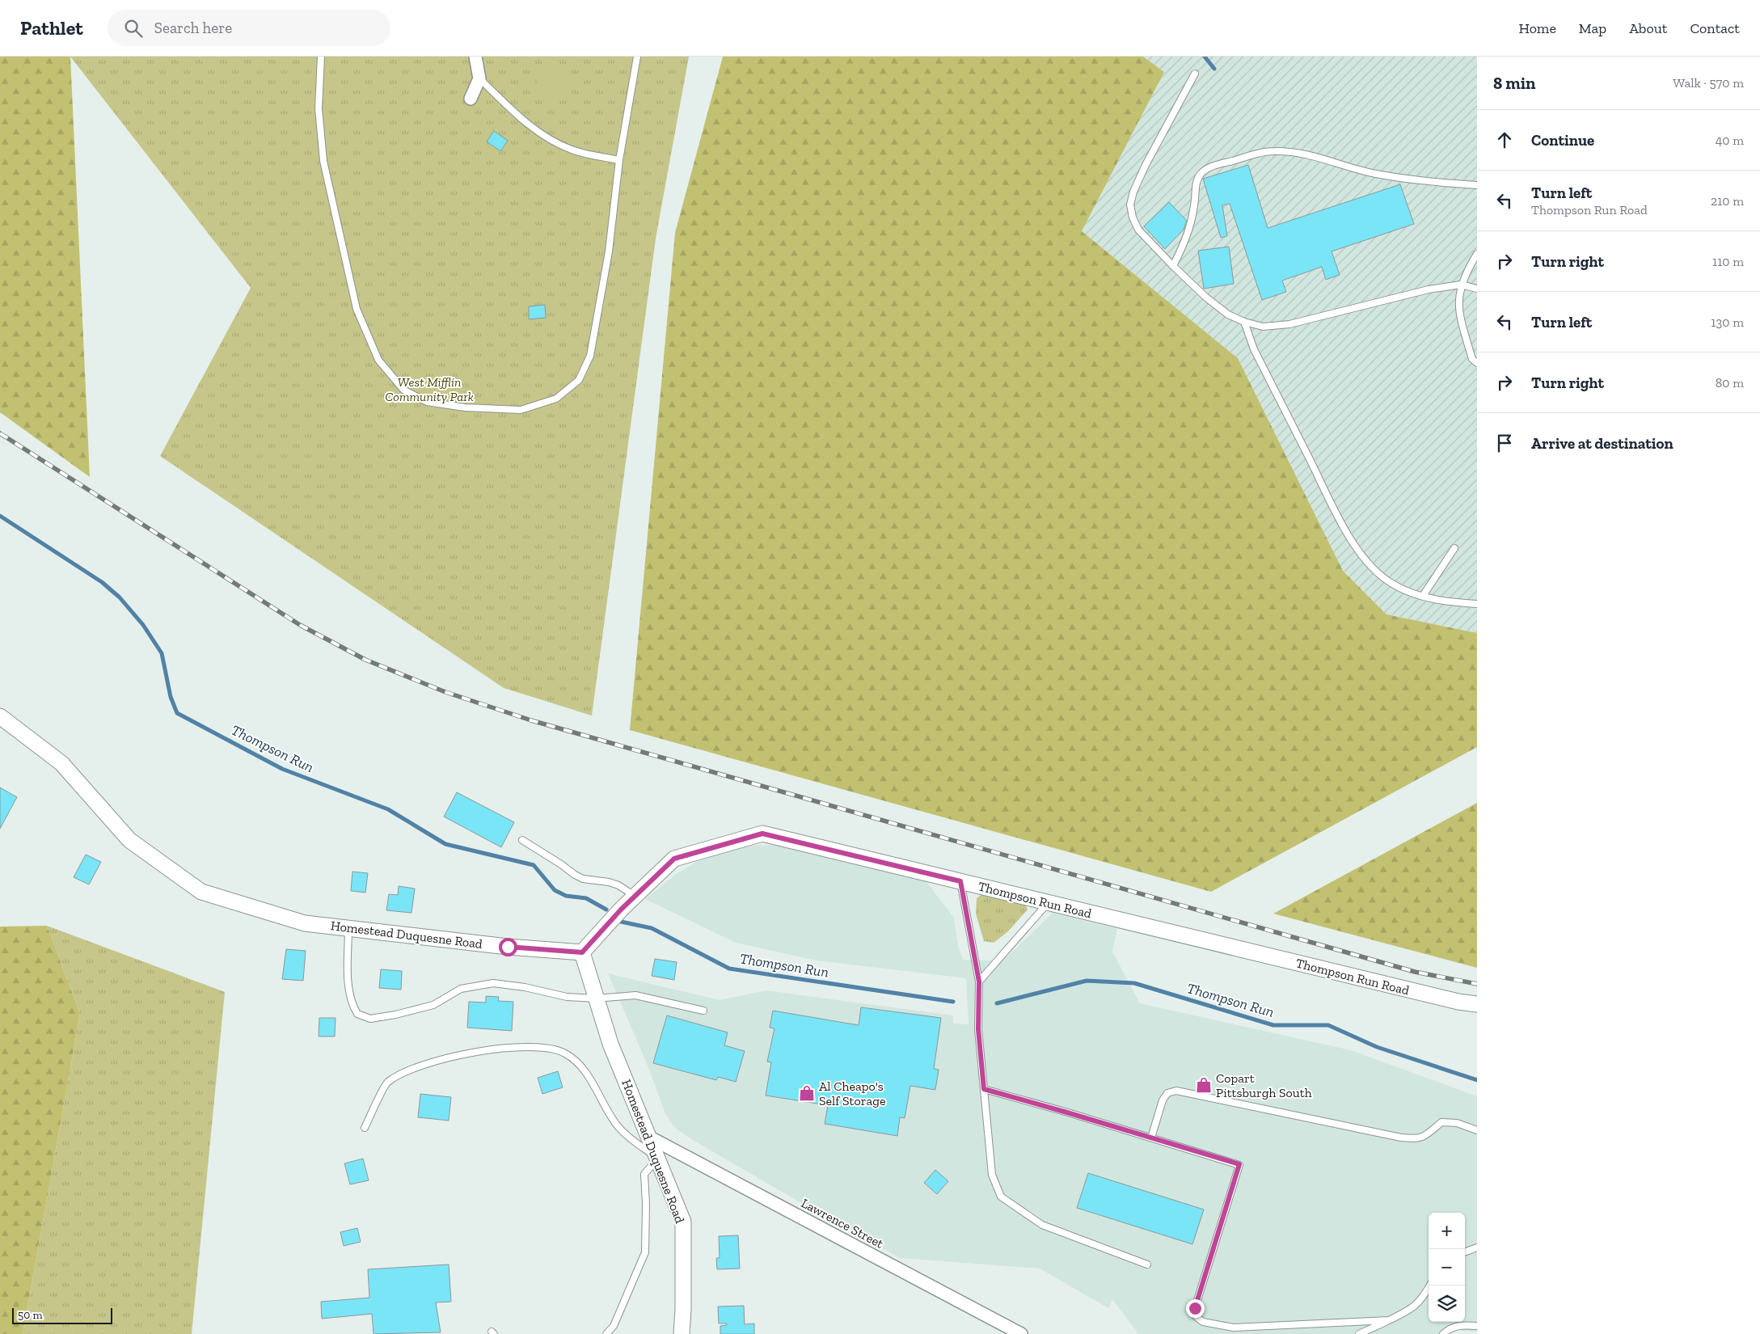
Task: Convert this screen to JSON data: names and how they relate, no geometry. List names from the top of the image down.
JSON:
{
  "streets": {
    "street": ["Thompson Run Road", "Homestead Duquesne Road", "Lawrence Street"]
  },
  "crossings": [
    ["Thompson Run Road", "Homestead Duquesne Road"],
    ["Homestead Duquesne Road", "Lawrence Street"]
  ],
  "water": ["Thompson Run"],
  "parks": ["West Mifflin Community Park"],
  "places": {
    "shop": ["Copart Pittsburgh South", "Al Cheapo's Self Storage"]
  },
  "scale_bar": "50 m",
  "page": {
    "header": "Pathlet",
    "search": "Search here",
    "nav": [
      "Home",
      "Map",
      "About",
      "Contact"
    ],
    "heading": ["8 min", "Walk · 570 m"],
    "list": [
      ["Continue", "40 m"],
      ["Turn left", "Thompson Run Road", "210 m"],
      ["Turn right", "110 m"],
      ["Turn left", "130 m"],
      ["Turn right", "80 m"],
      "Arrive at destination"
    ],
    "map_buttons": ["+", "−"],
    "scale": "50 m"
  }
}
